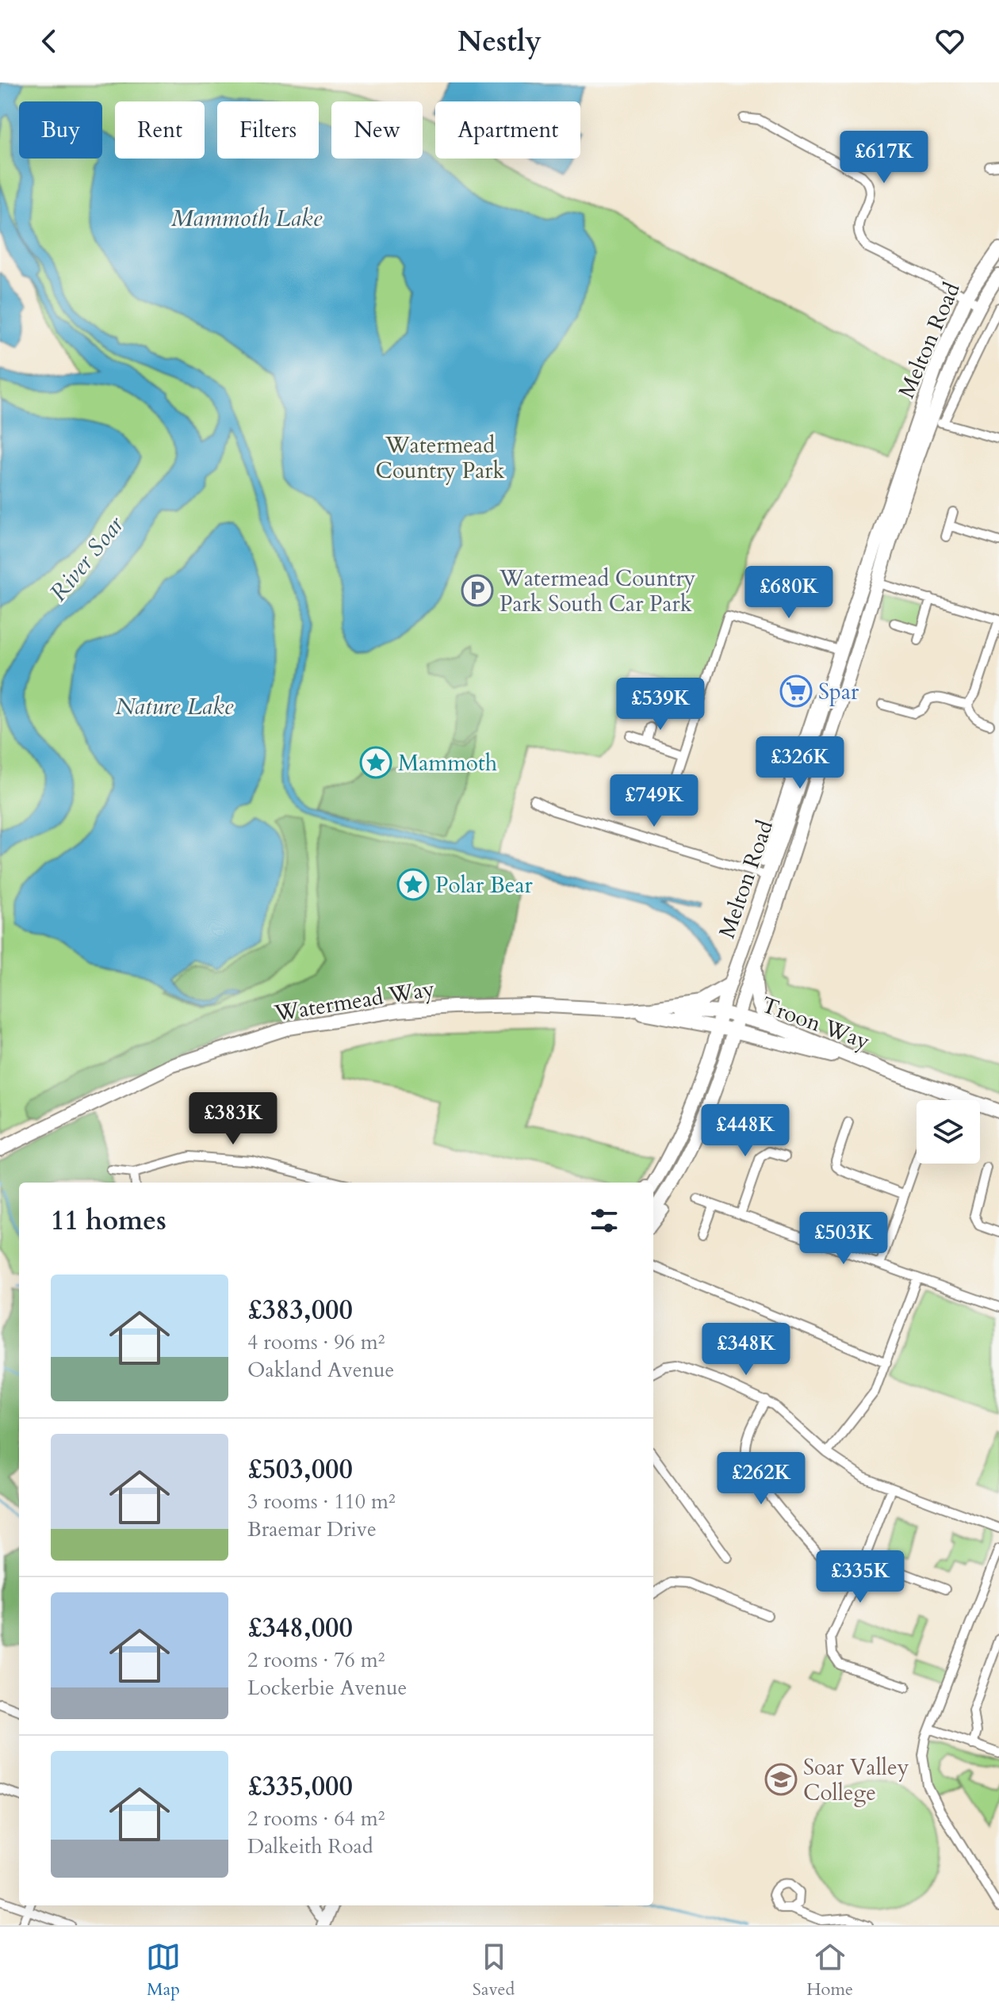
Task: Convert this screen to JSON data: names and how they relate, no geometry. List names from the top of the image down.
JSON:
{
  "streets": {
    "main road": ["Melton Road", "Watermead Way", "Troon Way"]
  },
  "crossings": [
    ["Melton Road", "Watermead Way"],
    ["Melton Road", "Troon Way"],
    ["Watermead Way", "Troon Way"]
  ],
  "water": ["Mammoth Lake", "River Soar", "Nature Lake"],
  "parks": ["Watermead Country Park"],
  "places": {
    "parking": ["Watermead Country Park South Car Park"],
    "supermarket": ["Spar"],
    "place": ["Mammoth", "Polar Bear"],
    "school or university": ["Soar Valley College"]
  },
  "page": {
    "header": "Nestly",
    "chip": [
      "Buy",
      "Rent",
      "Filters",
      "New",
      "Apartment"
    ],
    "price": [
      "£617K",
      "£680K",
      "£539K",
      "£326K",
      "£749K",
      "£383K",
      "£448K",
      "£503K",
      "£348K",
      "£262K",
      "£335K"
    ],
    "heading": "11 homes",
    "list": [
      {
        "name": "£383,000",
        "note": "4 rooms · 96 m² · Oakland Avenue"
      },
      {
        "name": "£503,000",
        "note": "3 rooms · 110 m² · Braemar Drive"
      },
      {
        "name": "£348,000",
        "note": "2 rooms · 76 m² · Lockerbie Avenue"
      },
      {
        "name": "£335,000",
        "note": "2 rooms · 64 m² · Dalkeith Road"
      }
    ],
    "tabs": ["Map", "Saved", "Home"]
  }
}
